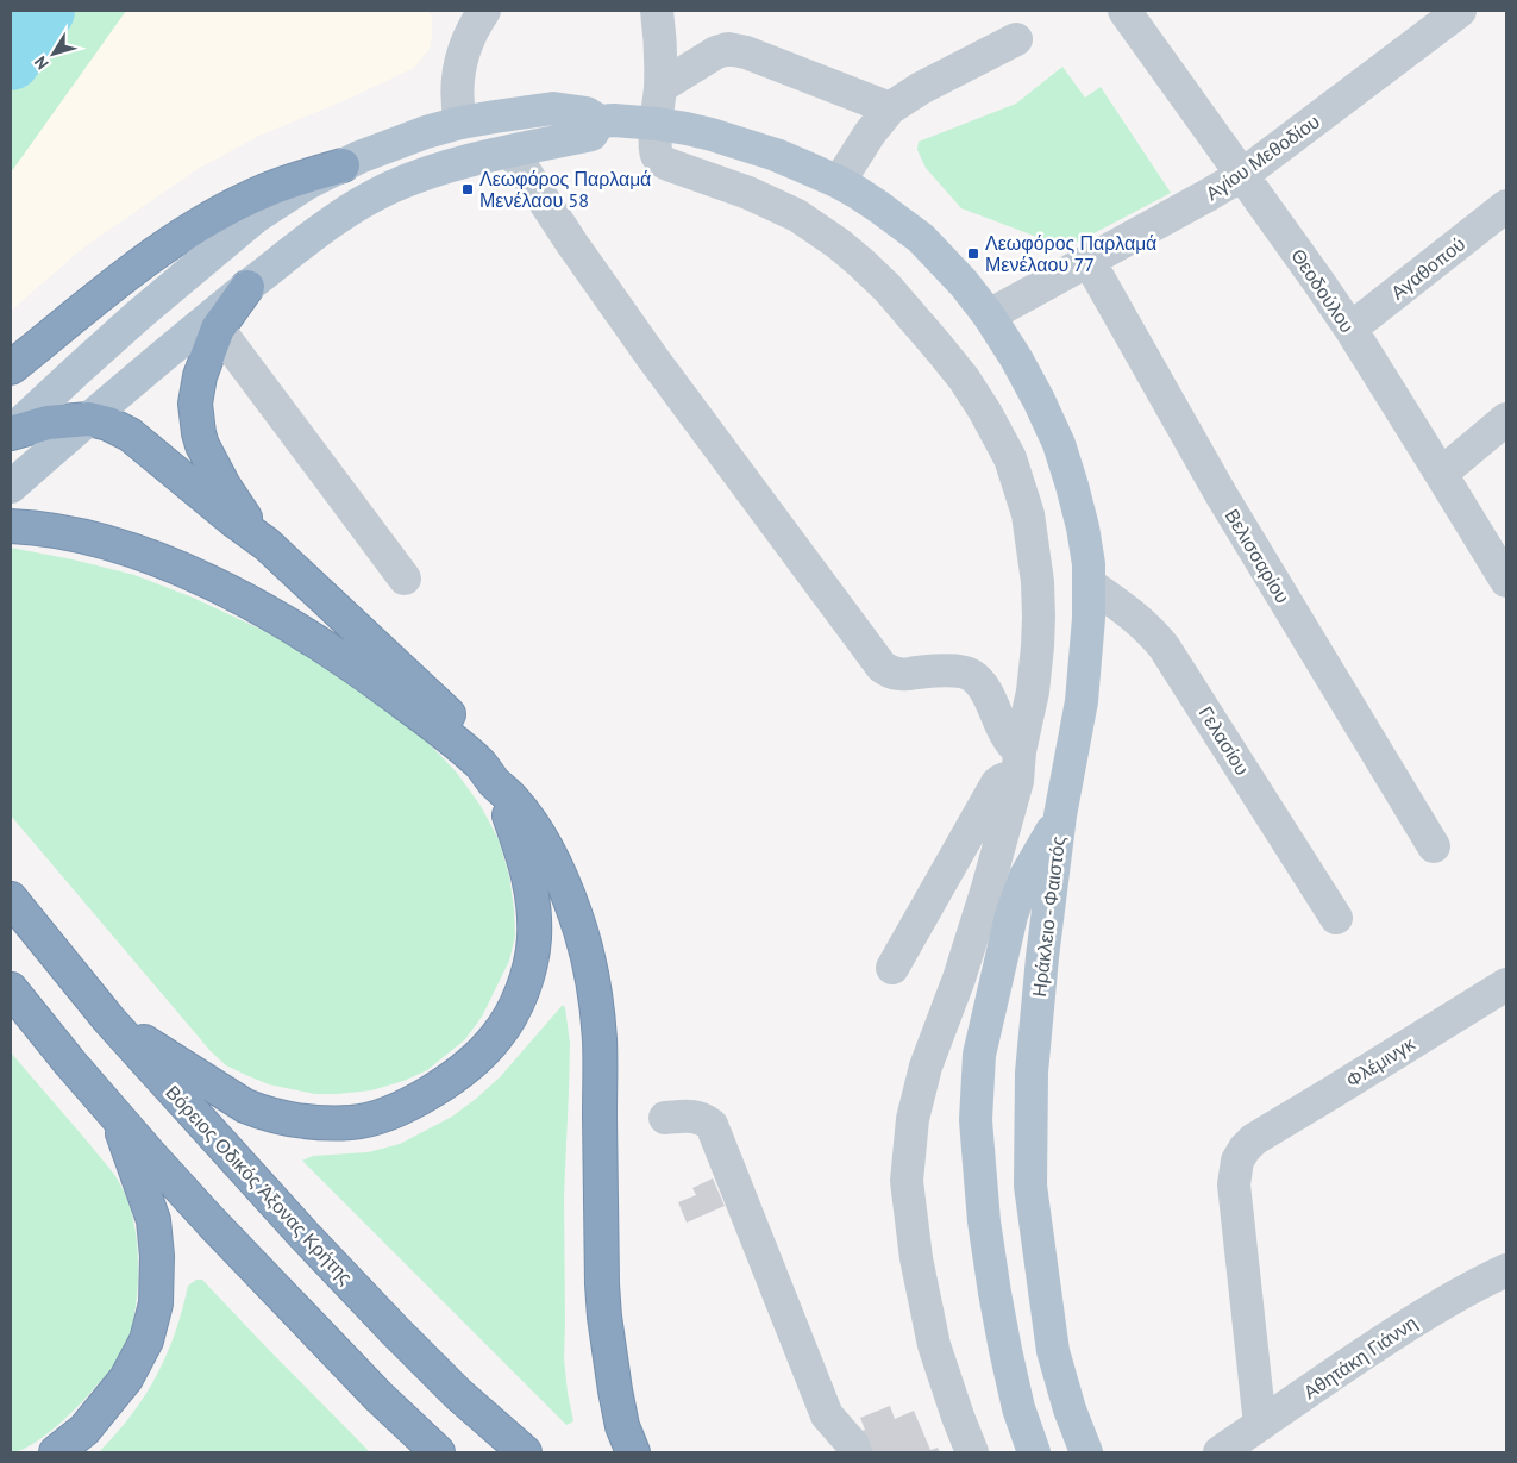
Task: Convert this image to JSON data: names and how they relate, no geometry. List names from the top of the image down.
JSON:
{
  "streets": {
    "highway": ["Βόρειος Οδικός Άξονας Κρήτης"],
    "main road": ["Ηράκλειο - Φαιστός"],
    "street": [
      "Αγίου Μεθοδίου",
      "Αγαθοπού",
      "Θεοδούλου",
      "Βελισσαρίου",
      "Γελασίου",
      "Φλέμινγκ",
      "Αθητάκη Γιάννη"
    ]
  },
  "crossings": [
    ["Αγίου Μεθοδίου", "Θεοδούλου"],
    ["Αγίου Μεθοδίου", "Βελισσαρίου"],
    ["Αγαθοπού", "Θεοδούλου"],
    ["Φλέμινγκ", "Αθητάκη Γιάννη"]
  ],
  "places": {
    "transit": ["Λεωφόρος Παρλαμά Μενέλαου 58", "Λεωφόρος Παρλαμά Μενέλαου 77"]
  },
  "north": "bottom left"
}
